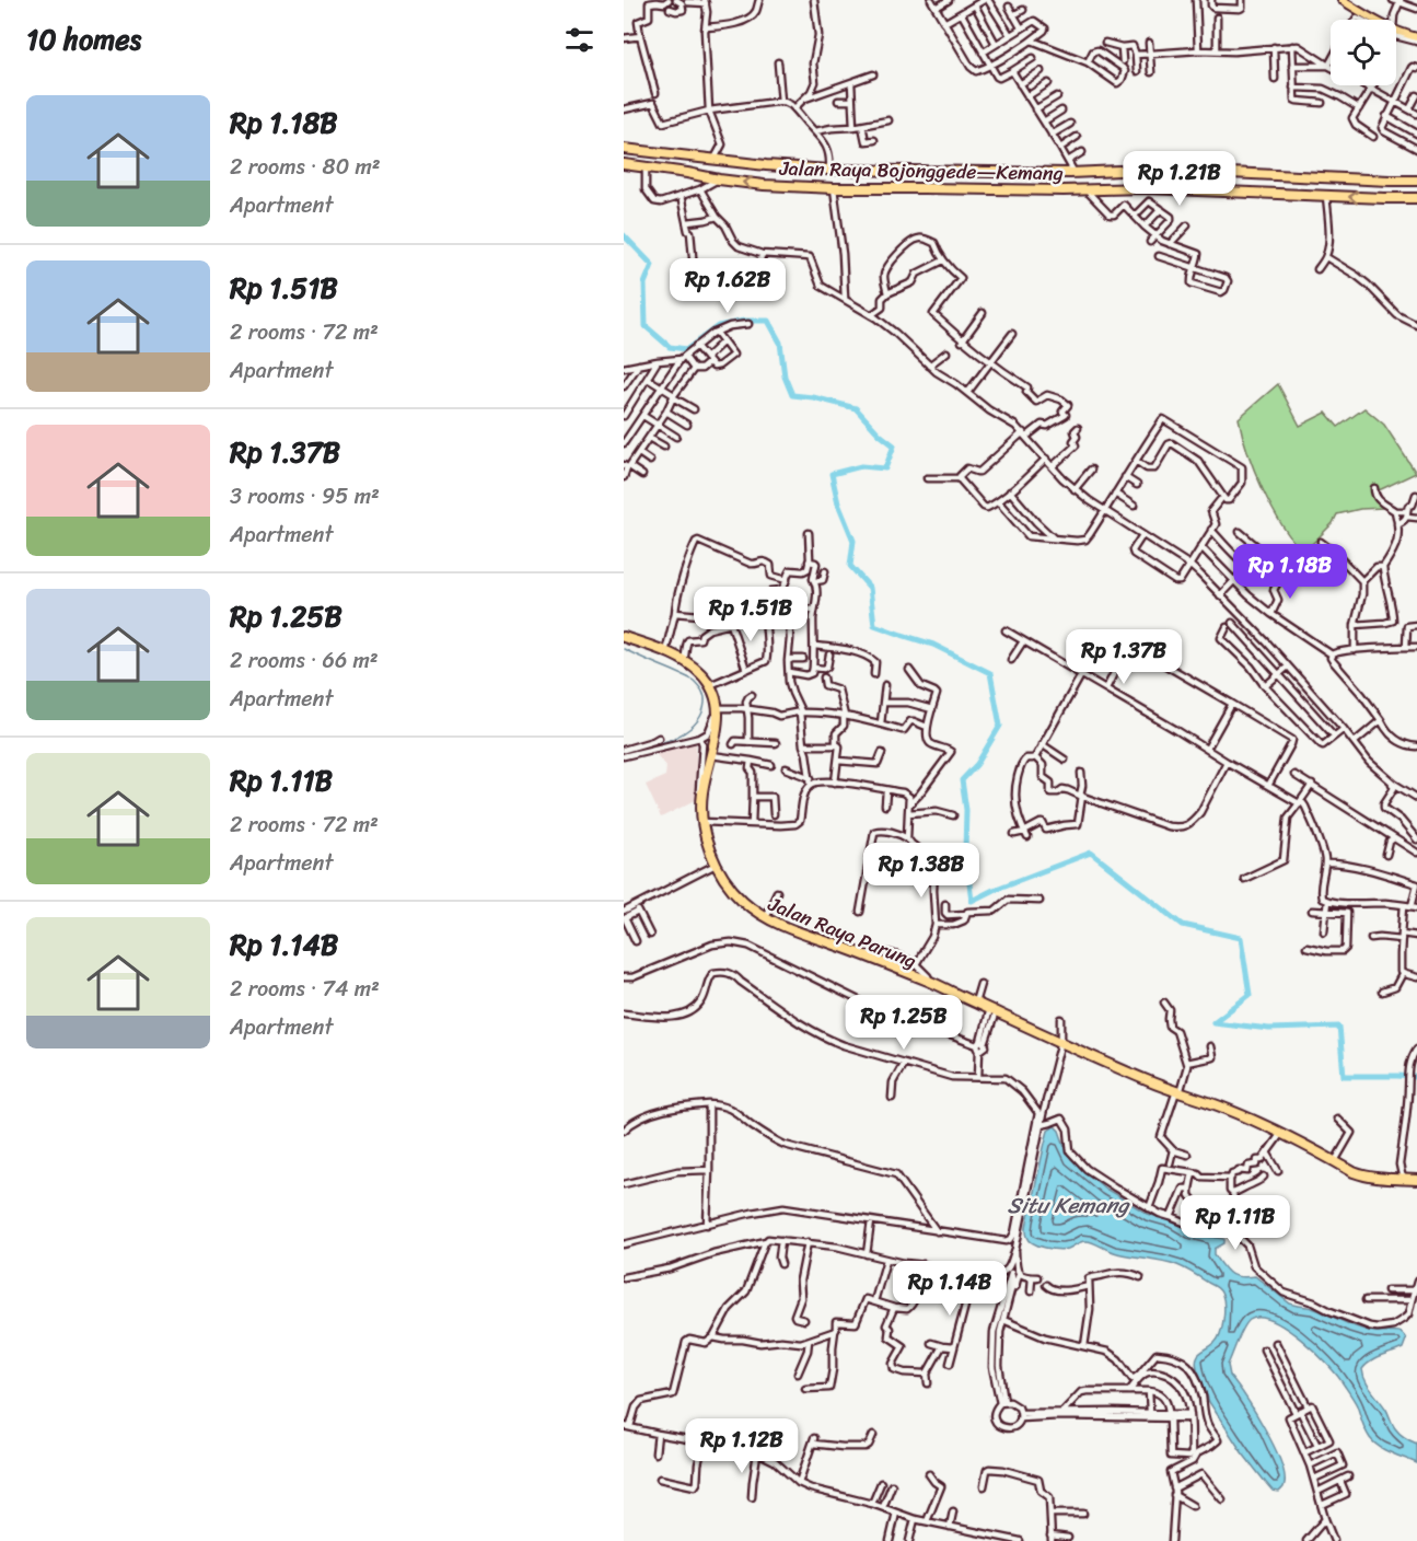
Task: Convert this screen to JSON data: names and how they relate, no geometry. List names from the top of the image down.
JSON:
{
  "streets": {
    "highway": ["Jalan Raya Bojonggede—Kemang", "Jalan Raya Parung"]
  },
  "water": ["Situ Kemang"],
  "page": {
    "heading": "10 homes",
    "list": [
      {
        "name": "Rp 1.18B",
        "note": "2 rooms · 80 m² · Apartment"
      },
      {
        "name": "Rp 1.51B",
        "note": "2 rooms · 72 m² · Apartment"
      },
      {
        "name": "Rp 1.37B",
        "note": "3 rooms · 95 m² · Apartment"
      },
      {
        "name": "Rp 1.25B",
        "note": "2 rooms · 66 m² · Apartment"
      },
      {
        "name": "Rp 1.11B",
        "note": "2 rooms · 72 m² · Apartment"
      },
      {
        "name": "Rp 1.14B",
        "note": "2 rooms · 74 m² · Apartment"
      }
    ],
    "price": [
      "Rp 1.21B",
      "Rp 1.62B",
      "Rp 1.18B",
      "Rp 1.51B",
      "Rp 1.37B",
      "Rp 1.38B",
      "Rp 1.25B",
      "Rp 1.11B",
      "Rp 1.14B",
      "Rp 1.12B"
    ]
  }
}
